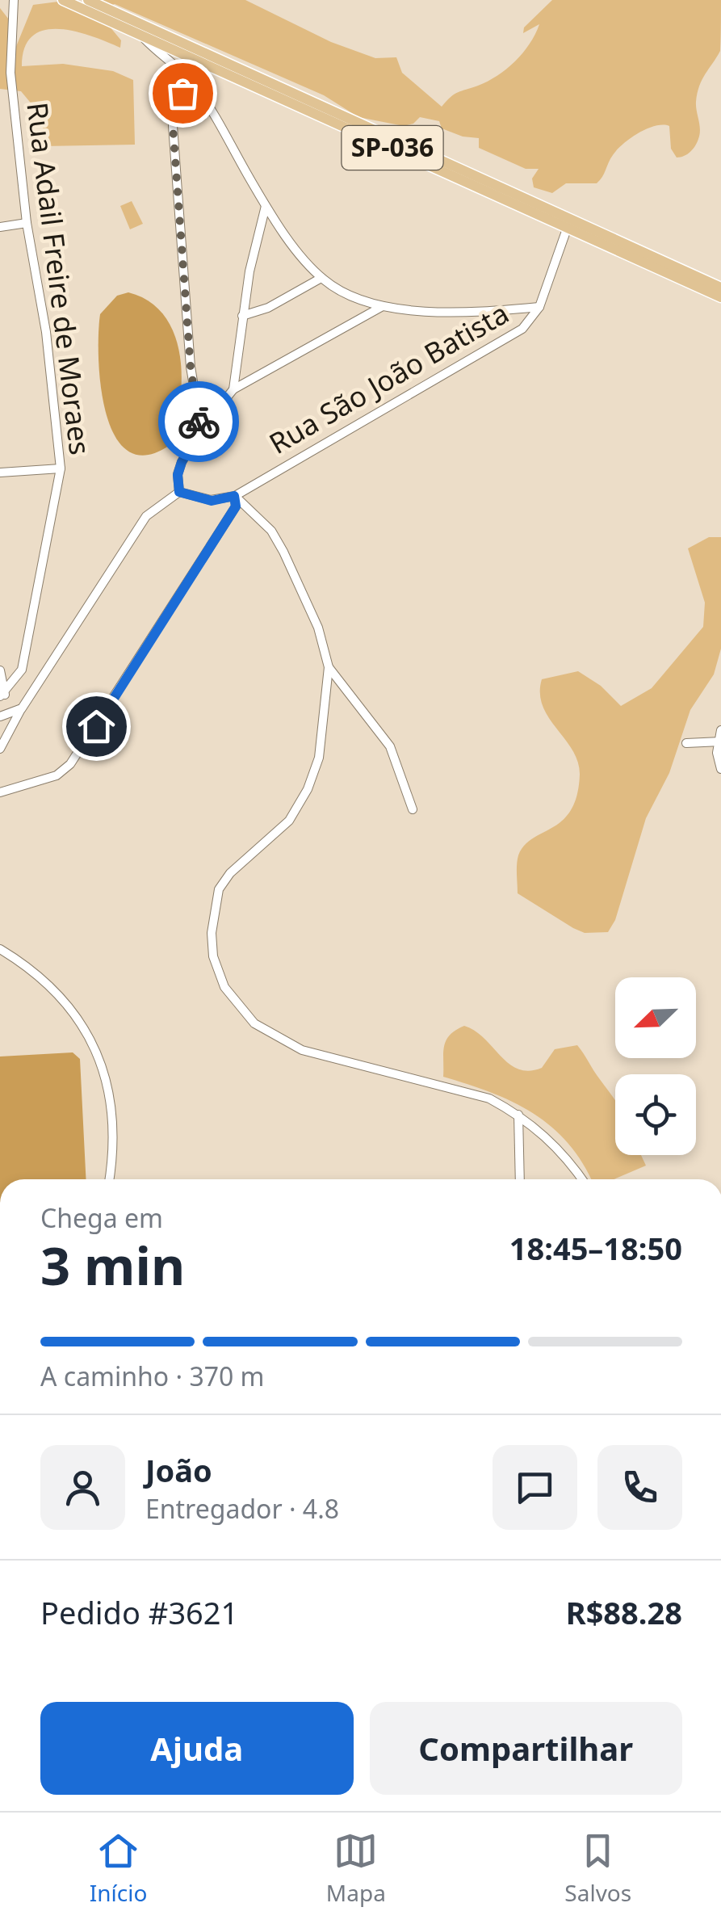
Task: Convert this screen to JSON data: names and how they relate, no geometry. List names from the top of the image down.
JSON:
{
  "streets": {
    "main road": ["SP-036"],
    "street": ["Rua Adail Freire de Moraes", "Rua São João Batista"]
  },
  "crossings": [
    ["SP-036", "Rua São João Batista"]
  ],
  "north": "bottom left",
  "page": {
    "heading": ["3 min", "Chega em", "18:45–18:50"],
    "panel": [
      "João",
      "Entregador · 4.8",
      "Pedido #3621",
      "R$88.28"
    ],
    "bar": "A caminho · 370 m",
    "buttons": ["Ajuda", "Compartilhar"],
    "tabs": ["Início", "Mapa", "Salvos"]
  }
}
